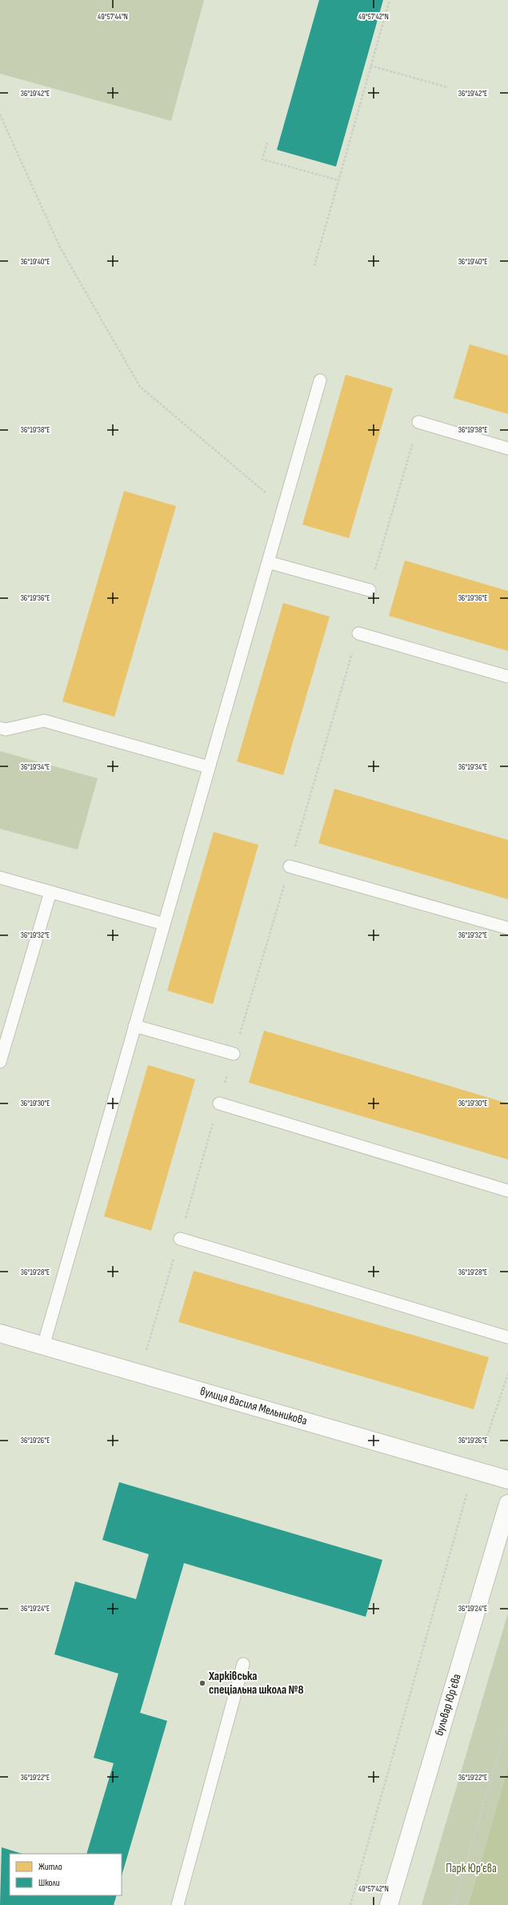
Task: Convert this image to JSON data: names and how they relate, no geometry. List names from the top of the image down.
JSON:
{
  "streets": {
    "street": ["вулиця Василя Мельникова", "бульвар Юрʼєва"]
  },
  "parks": ["Парк Юр’єва"],
  "places": ["Харківська спеціальна школа №8"],
  "legend": ["Житло", "Школи"],
  "coordinates": [
    "49°57'44\"N",
    "49°57'42\"N",
    "36°19'42\"E",
    "36°19'40\"E",
    "36°19'38\"E",
    "36°19'36\"E",
    "36°19'34\"E",
    "36°19'32\"E",
    "36°19'30\"E",
    "36°19'28\"E",
    "36°19'26\"E",
    "36°19'24\"E",
    "36°19'22\"E"
  ]
}
